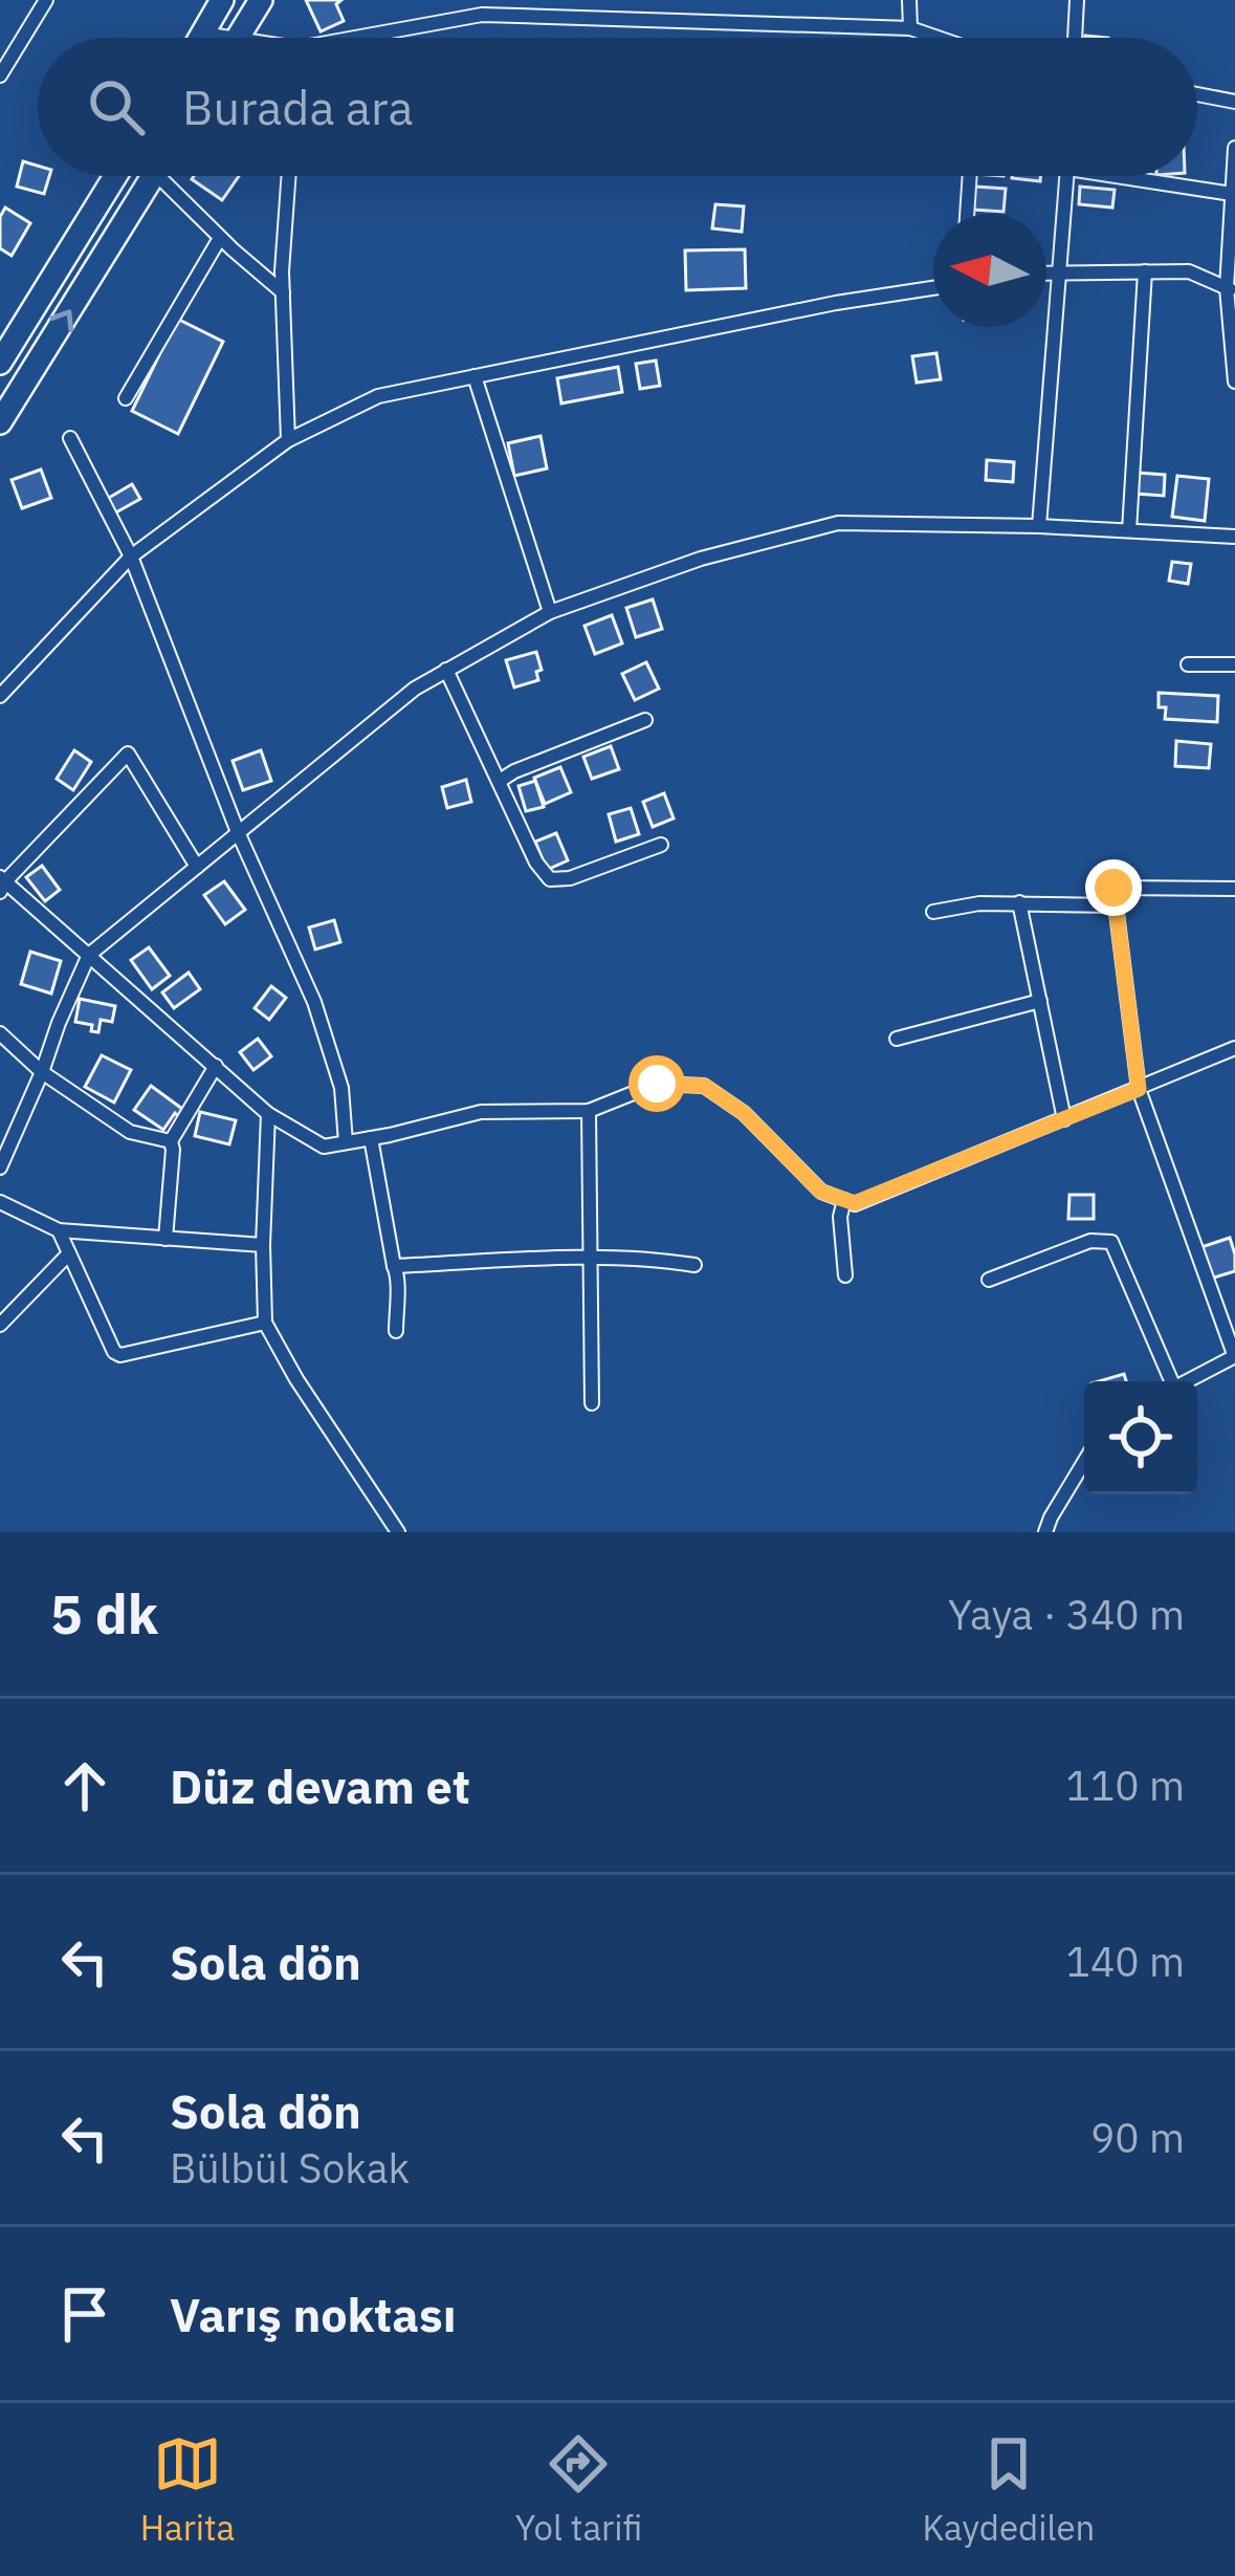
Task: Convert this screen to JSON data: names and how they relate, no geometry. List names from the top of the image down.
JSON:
{
  "north": "left",
  "page": {
    "search": "Burada ara",
    "heading": ["5 dk", "Yaya · 340 m"],
    "list": [
      ["Düz devam et", "110 m"],
      ["Sola dön", "140 m"],
      ["Sola dön", "Bülbül Sokak", "90 m"],
      "Varış noktası"
    ],
    "nav": ["Harita", "Yol tarifi", "Kaydedilen"]
  }
}
